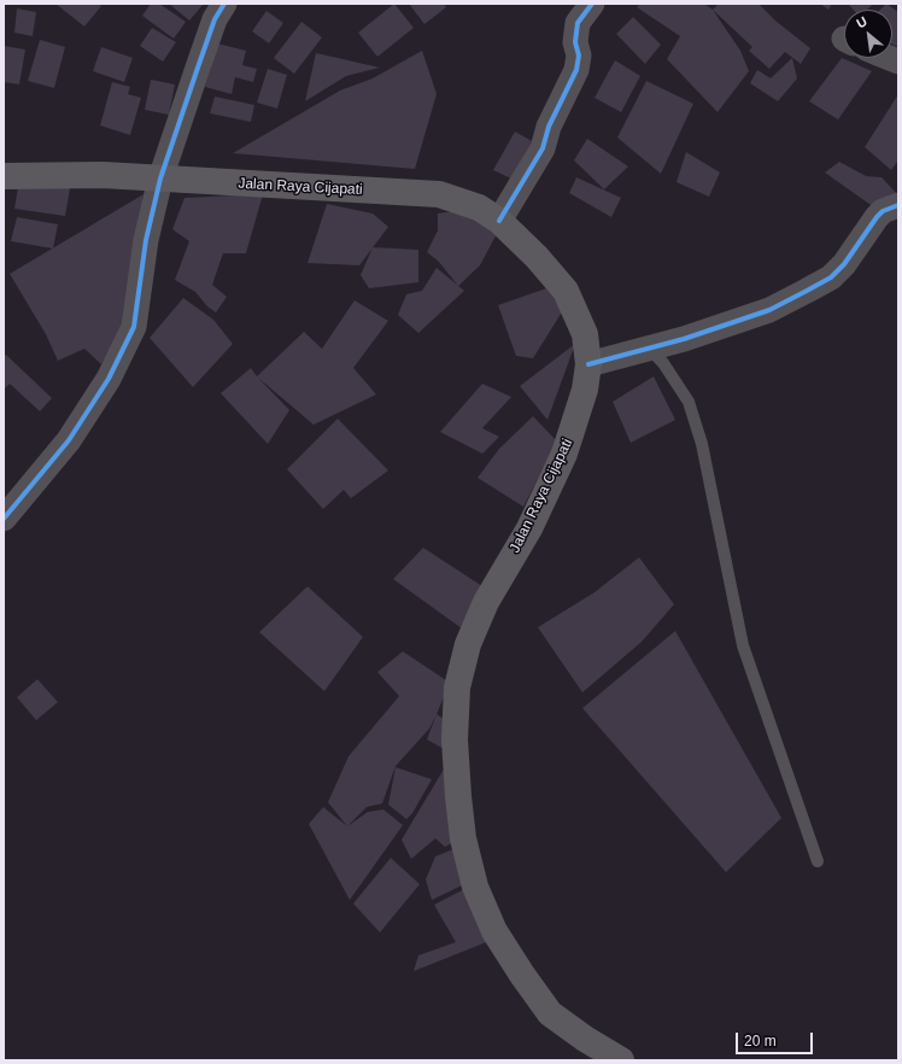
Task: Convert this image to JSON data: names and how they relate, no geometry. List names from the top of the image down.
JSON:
{
  "streets": {
    "main road": ["Jalan Raya Cijapati"]
  },
  "scale_bar": "20 m",
  "north": "top left"
}
